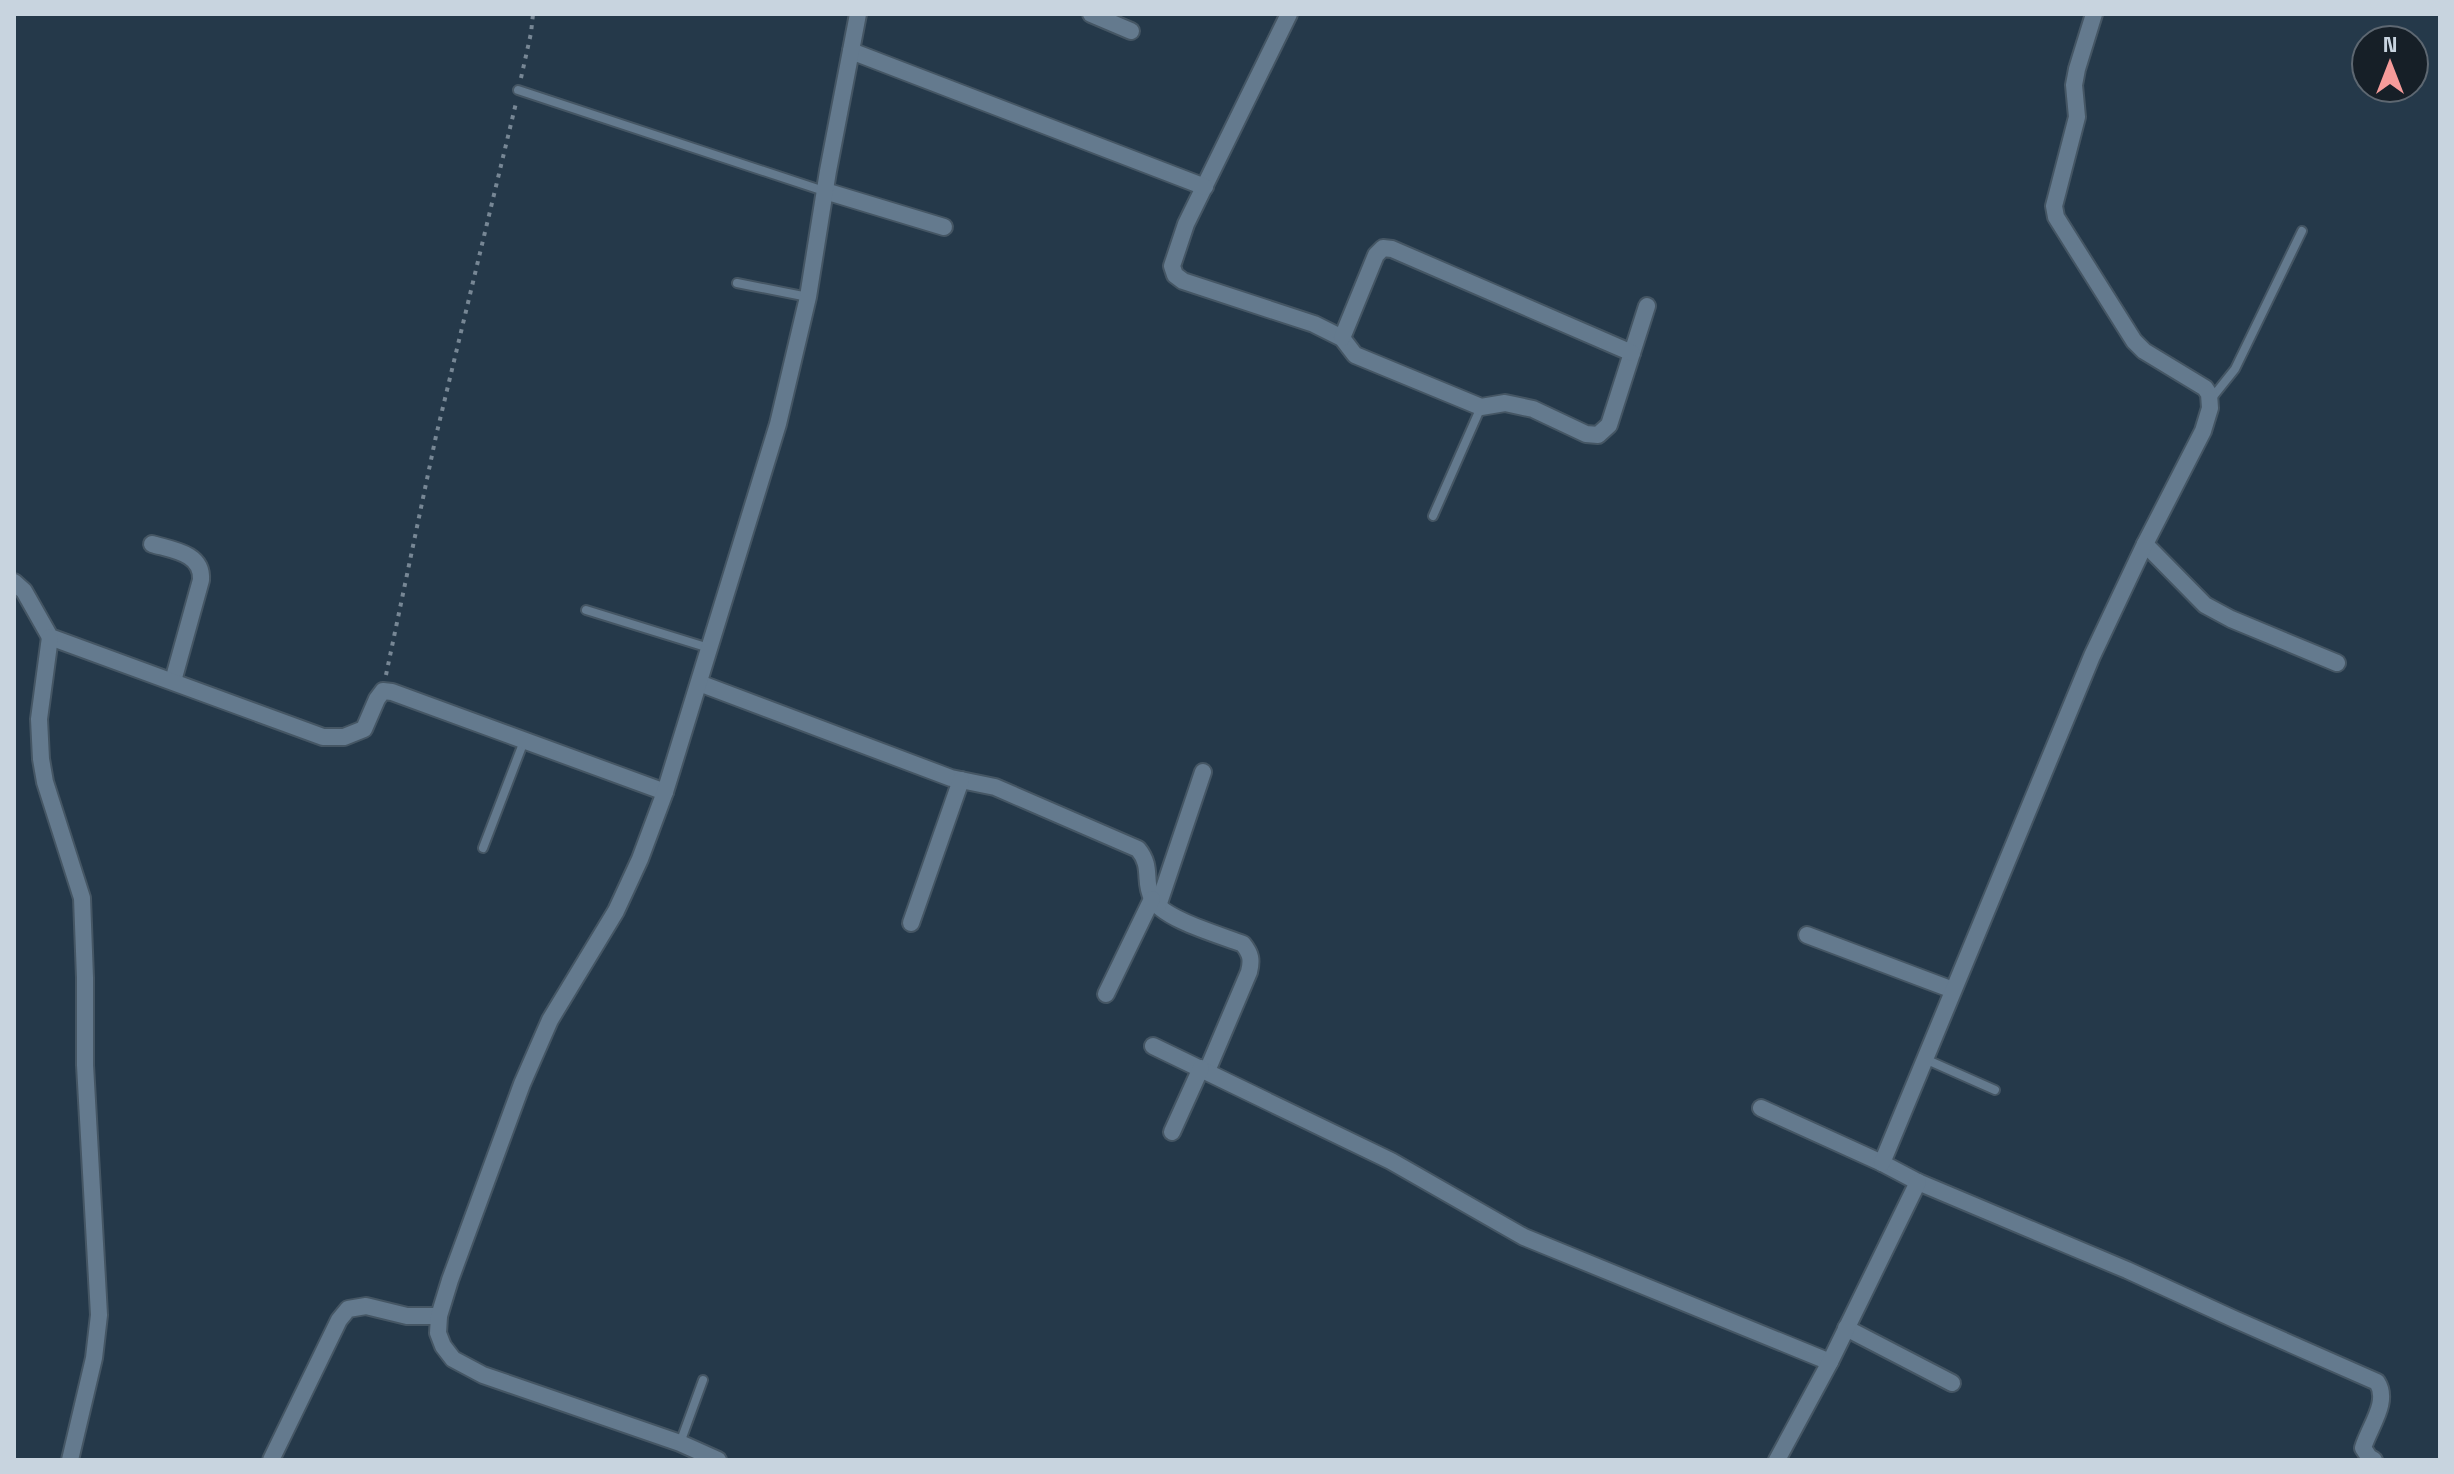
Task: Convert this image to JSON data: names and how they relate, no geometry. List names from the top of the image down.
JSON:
{
  "north": "top"
}
